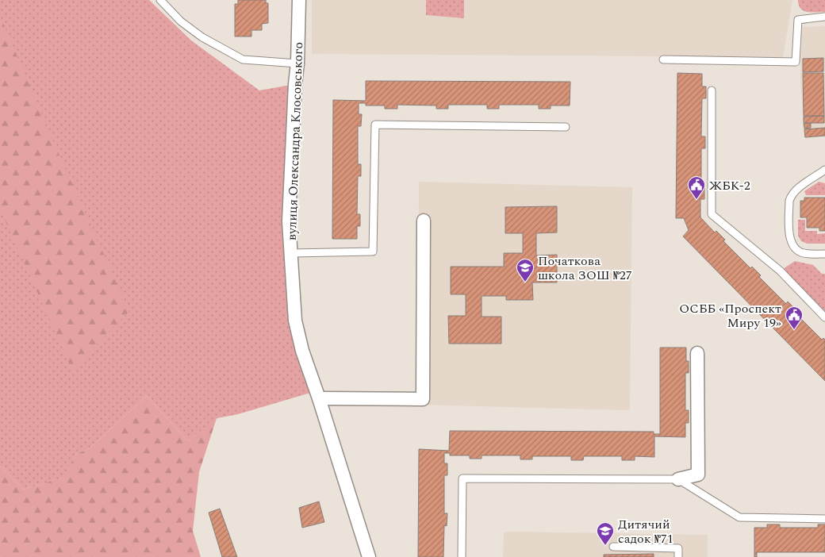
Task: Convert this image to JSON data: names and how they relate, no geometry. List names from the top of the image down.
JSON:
{
  "streets": {
    "street": ["вулиця Олександра Клосовського"]
  },
  "places": {
    "public building": ["ЖБК-2", "ОСББ «Проспект Миру 19»"],
    "school or university": ["Початкова школа ЗОШ №27", "Дитячий садок №71"]
  }
}
